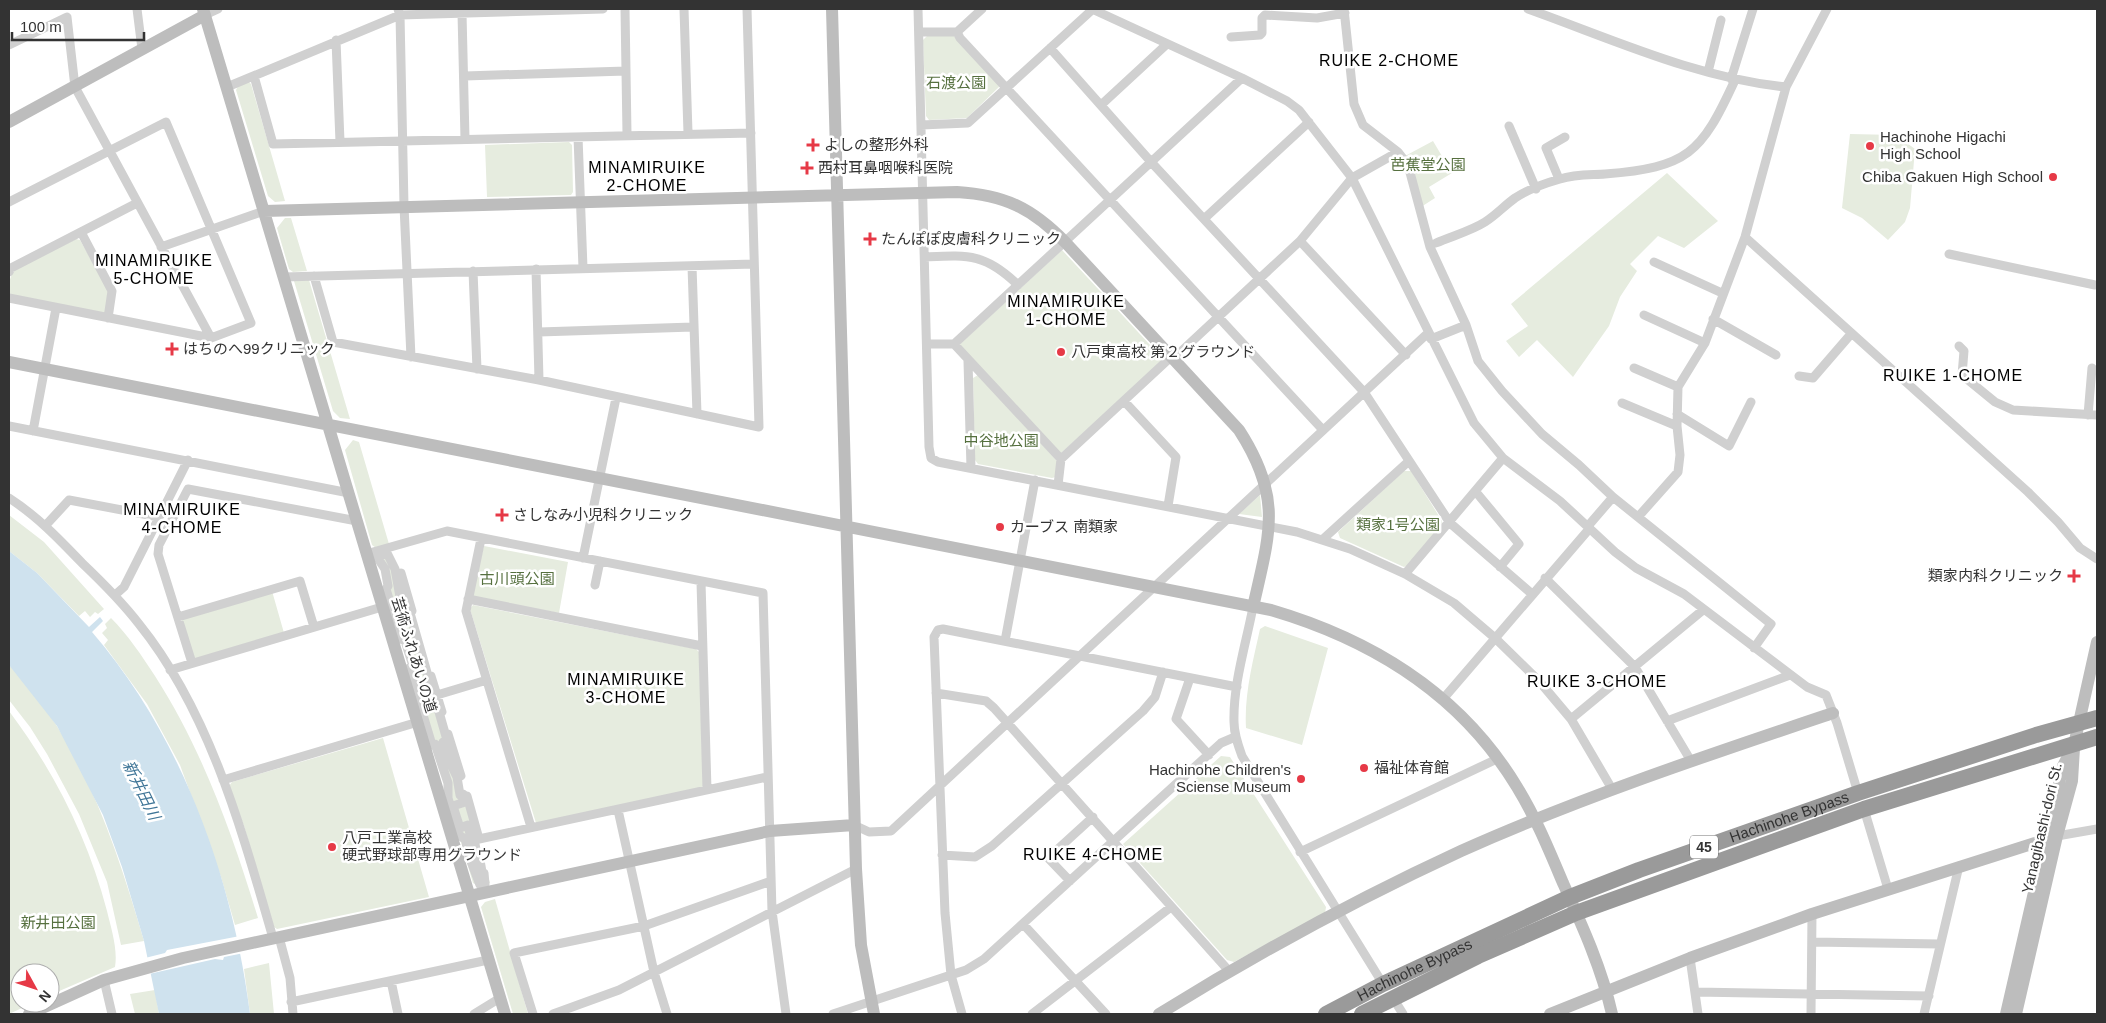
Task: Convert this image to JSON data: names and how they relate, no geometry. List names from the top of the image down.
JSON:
{
  "streets": {
    "highway": ["Hachinohe Bypass", "45"],
    "street": ["芸術ふれあいの道", "Yanagibashi-dori St."]
  },
  "crossings": [
    ["Hachinohe Bypass", "Yanagibashi-dori St."]
  ],
  "districts": [
    "RUIKE 2-CHOME",
    "MINAMIRUIKE 2-CHOME",
    "MINAMIRUIKE 5-CHOME",
    "MINAMIRUIKE 1-CHOME",
    "RUIKE 1-CHOME",
    "MINAMIRUIKE 4-CHOME",
    "MINAMIRUIKE 3-CHOME",
    "RUIKE 3-CHOME",
    "RUIKE 4-CHOME"
  ],
  "water": ["新井田川"],
  "parks": [
    "石渡公園",
    "芭蕉堂公園",
    "中谷地公園",
    "類家1号公園",
    "古川頭公園",
    "新井田公園"
  ],
  "places": {
    "health": [
      "よしの整形外科",
      "西村耳鼻咽喉科医院",
      "たんぽぽ皮膚科クリニック",
      "はちのへ99クリニック",
      "さしなみ小児科クリニック",
      "類家内科クリニック"
    ],
    "other": [
      "Hachinohe Higachi High School",
      "Chiba Gakuen High School",
      "八戸東高校 第２グラウンド",
      "カーブス 南類家",
      "福祉体育館",
      "Hachinohe Children's Sciense Museum",
      "八戸工業高校 硬式野球部専用グラウンド"
    ]
  },
  "scale_bar": "100 m",
  "north": "bottom right"
}
